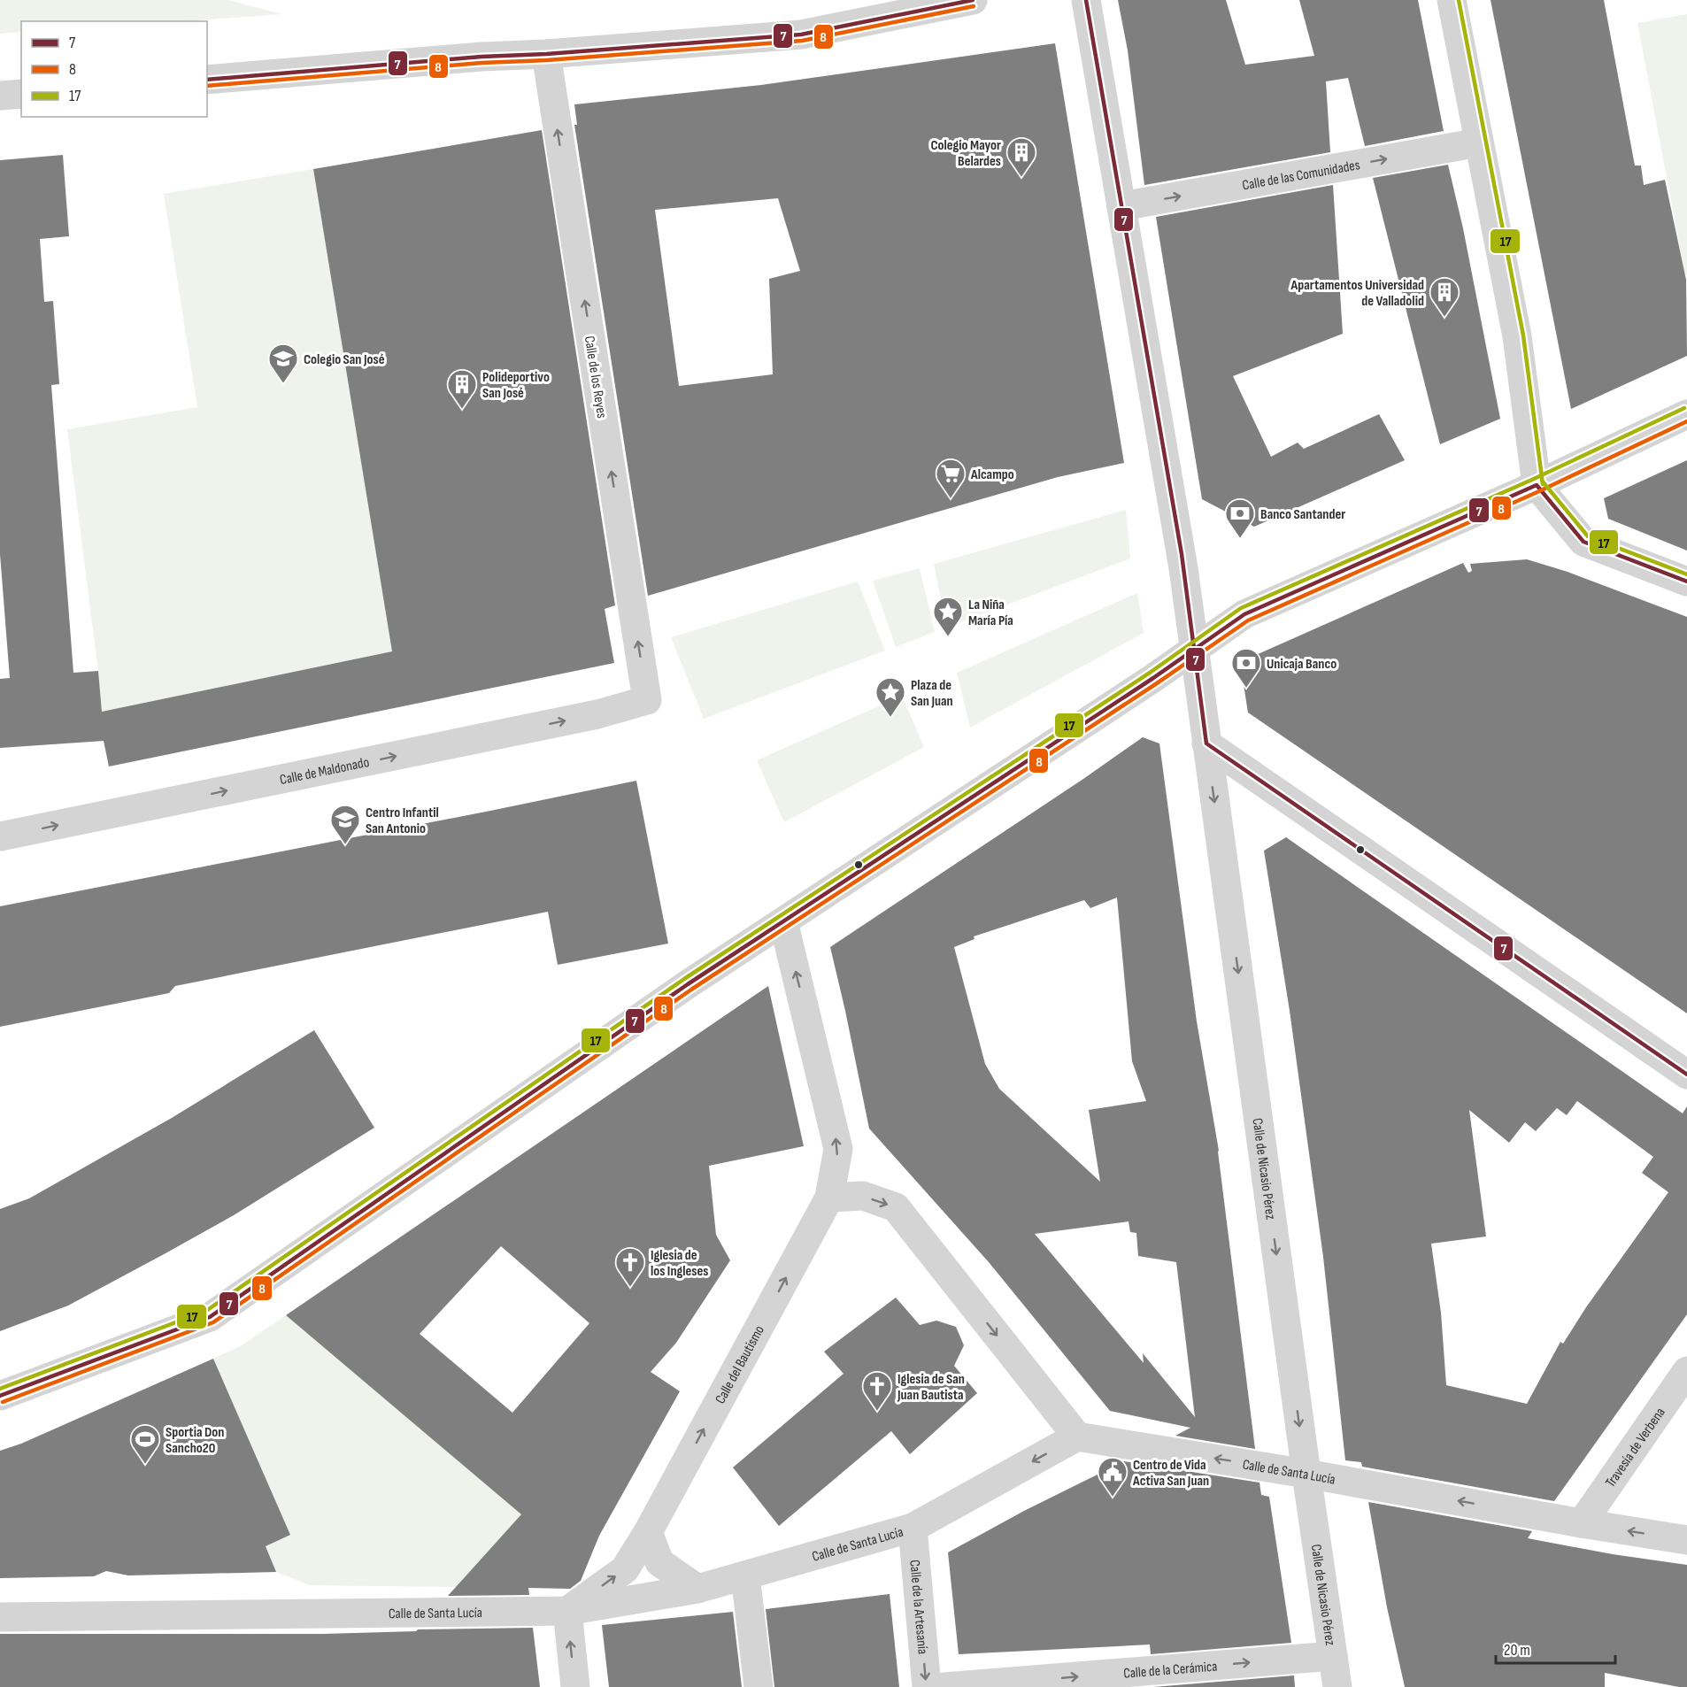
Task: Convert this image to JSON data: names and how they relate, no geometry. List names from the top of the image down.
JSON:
{
  "streets": {
    "street": [
      "Calle de las Comunidades",
      "Calle de los Reyes",
      "Calle de Maldonado",
      "Calle de Nicasio Pérez",
      "Calle del Bautismo",
      "Travesía de Verbena",
      "Calle de Santa Lucía",
      "Calle de la Artesanía",
      "Calle de la Cerámica"
    ]
  },
  "crossings": [
    ["Calle de las Comunidades", "Calle de Nicasio Pérez"],
    ["Calle de los Reyes", "Calle de Maldonado"],
    ["Calle de Nicasio Pérez", "Calle de Santa Lucía"],
    ["Calle de Nicasio Pérez", "Calle de la Cerámica"],
    ["Calle del Bautismo", "Calle de Santa Lucía"],
    ["Travesía de Verbena", "Calle de Santa Lucía"],
    ["Calle de Santa Lucía", "Calle de la Artesanía"]
  ],
  "one_way": [
    "Calle de las Comunidades",
    "Calle de los Reyes",
    "Calle de Maldonado",
    "Calle de Nicasio Pérez",
    "Calle del Bautismo",
    "Calle de Santa Lucía",
    "Calle de la Cerámica"
  ],
  "places": {
    "building": ["Colegio Mayor Belardes", "Apartamentos Universidad de Valladolid", "Polideportivo San José"],
    "school or university": ["Colegio San José", "Centro Infantil San Antonio"],
    "supermarket": ["Alcampo"],
    "bank": ["Banco Santander", "Unicaja Banco"],
    "place": ["La Niña María Pía", "Plaza de San Juan"],
    "church": ["Iglesia de los Ingleses", "Iglesia de San Juan Bautista"],
    "sports": ["Sportia Don Sancho20"],
    "public building": ["Centro de Vida Activa San Juan"]
  },
  "lines": ["transit line 7", "transit line 17", "transit line 8"],
  "legend": ["7", "8", "17"],
  "scale_bar": "20 m"
}
